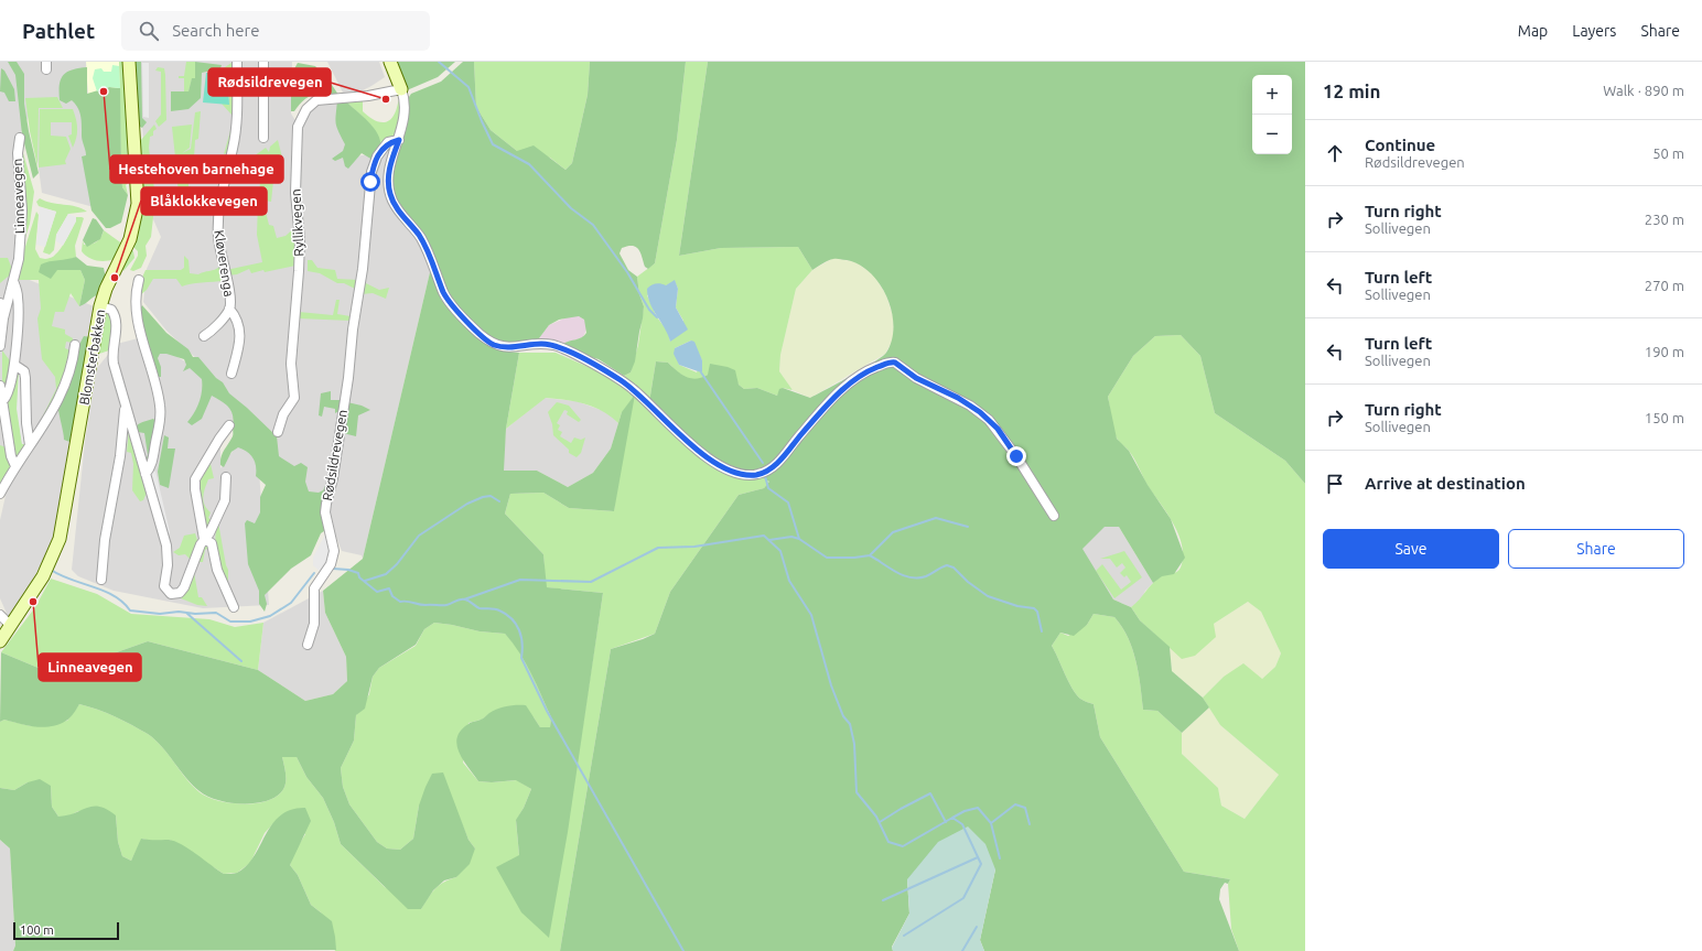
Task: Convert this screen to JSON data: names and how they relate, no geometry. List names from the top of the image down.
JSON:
{
  "streets": {
    "street": [
      "Linneavegen",
      "Ryllikvegen",
      "Kløverenga",
      "Blomsterbakken",
      "Rødsildrevegen"
    ]
  },
  "places": [
    "Hestehoven barnehage",
    "Rødsildrevegen",
    "Blåklokkevegen",
    "Linneavegen"
  ],
  "scale_bar": "100 m",
  "page": {
    "header": "Pathlet",
    "search": "Search here",
    "nav": ["Map", "Layers", "Share"],
    "heading": ["12 min", "Walk · 890 m"],
    "map_buttons": ["+", "−"],
    "list": [
      ["Continue", "Rødsildrevegen", "50 m"],
      ["Turn right", "Sollivegen", "230 m"],
      ["Turn left", "Sollivegen", "270 m"],
      ["Turn left", "Sollivegen", "190 m"],
      ["Turn right", "Sollivegen", "150 m"],
      "Arrive at destination"
    ],
    "buttons": ["Save", "Share"],
    "scale": "100 m"
  }
}
